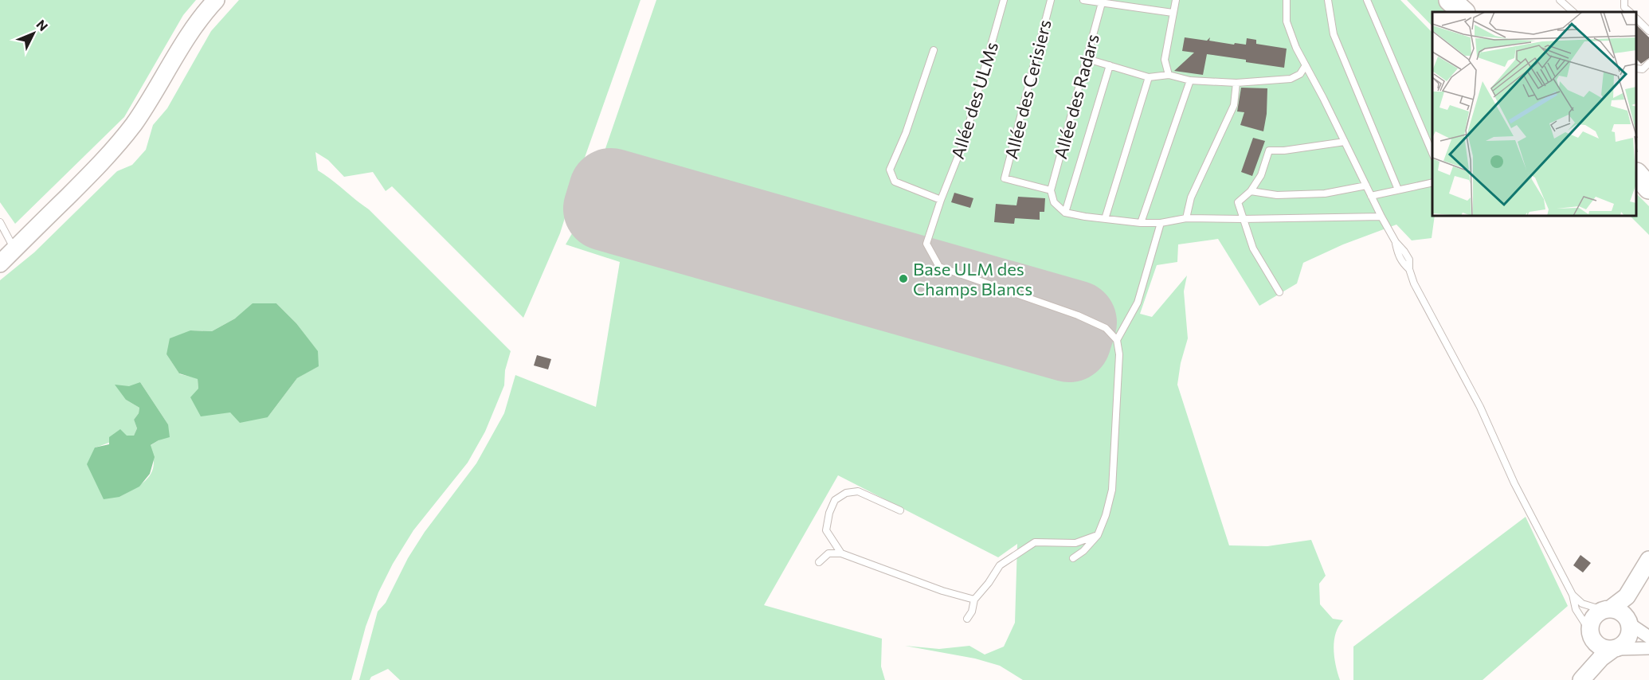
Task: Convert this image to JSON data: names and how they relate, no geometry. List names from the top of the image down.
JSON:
{
  "streets": {
    "lane": ["Allée des Cerisiers", "Allée des Radars", "Allée des ULMs"]
  },
  "crossings": [
    ["Allée des Cerisiers", "Allée des Radars"]
  ],
  "places": ["Base ULM des Champs Blancs"],
  "north": "top right"
}
